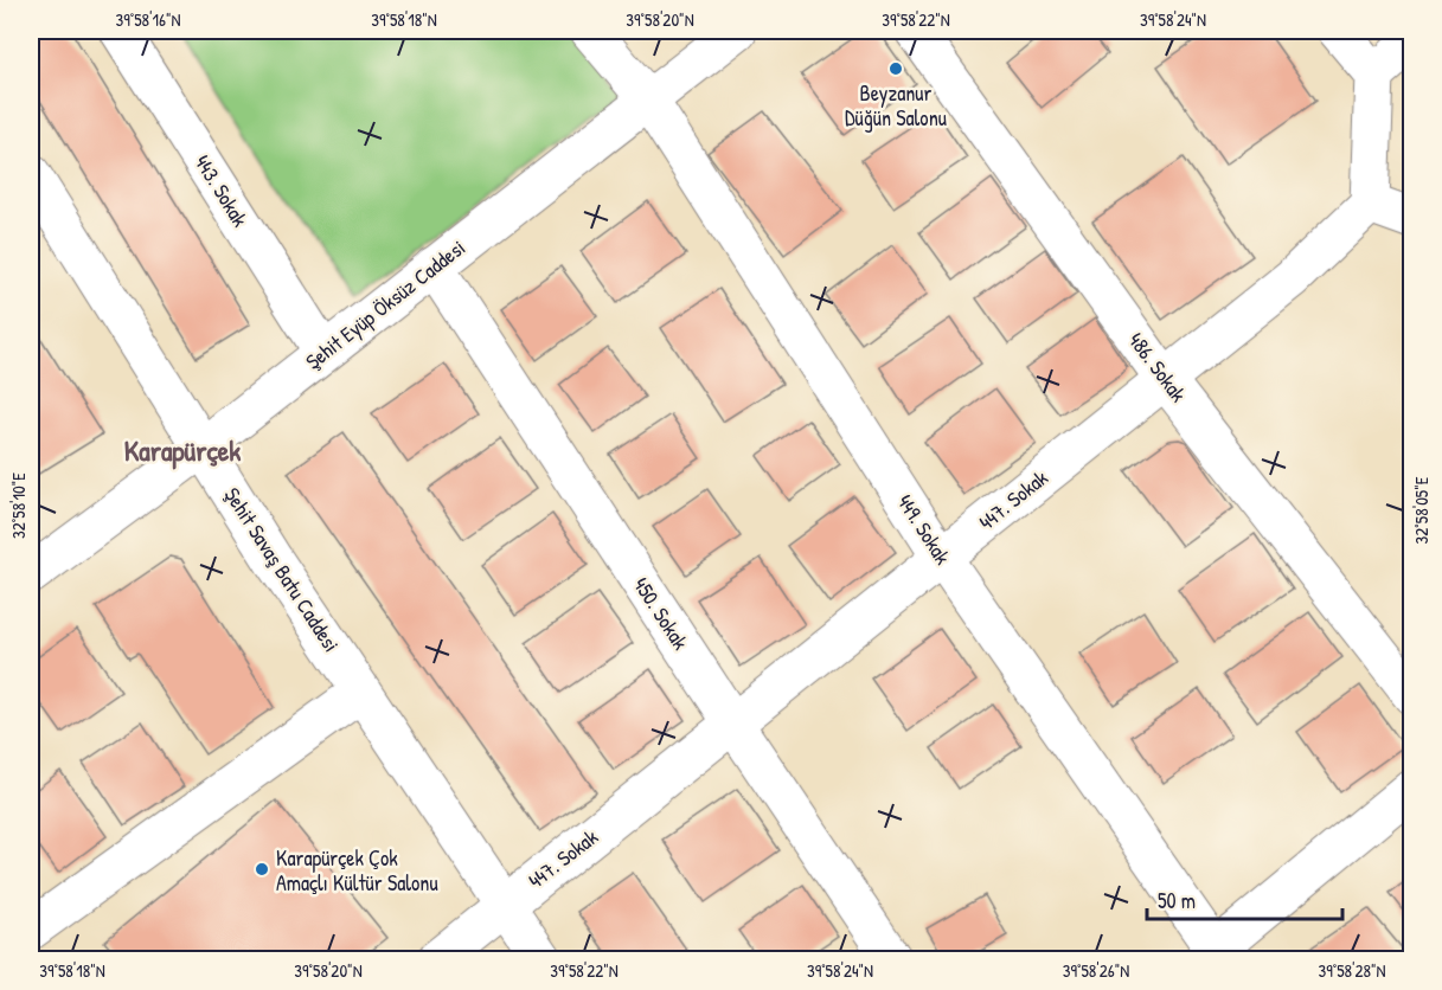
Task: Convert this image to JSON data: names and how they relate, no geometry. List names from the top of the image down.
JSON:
{
  "streets": {
    "street": [
      "443. Sokak",
      "Şehit Eyüp Öksüz Caddesi",
      "486. Sokak",
      "447. Sokak",
      "449. Sokak",
      "Şehit Savaş Batu Caddesi",
      "450. Sokak"
    ]
  },
  "crossings": [
    ["443. Sokak", "Şehit Eyüp Öksüz Caddesi"],
    ["Şehit Eyüp Öksüz Caddesi", "449. Sokak"],
    ["Şehit Eyüp Öksüz Caddesi", "Şehit Savaş Batu Caddesi"],
    ["Şehit Eyüp Öksüz Caddesi", "450. Sokak"],
    ["486. Sokak", "447. Sokak"],
    ["447. Sokak", "449. Sokak"],
    ["447. Sokak", "Şehit Savaş Batu Caddesi"],
    ["447. Sokak", "450. Sokak"]
  ],
  "districts": ["Karapürçek"],
  "places": ["Beyzanur Düğün Salonu", "Karapürçek Çok Amaçlı Kültür Salonu"],
  "scale_bar": "50 m",
  "coordinates": [
    "39°58'16\"N",
    "39°58'18\"N",
    "39°58'20\"N",
    "39°58'22\"N",
    "39°58'24\"N",
    "32°58'10\"E",
    "32°58'05\"E",
    "39°58'26\"N",
    "39°58'28\"N"
  ]
}
